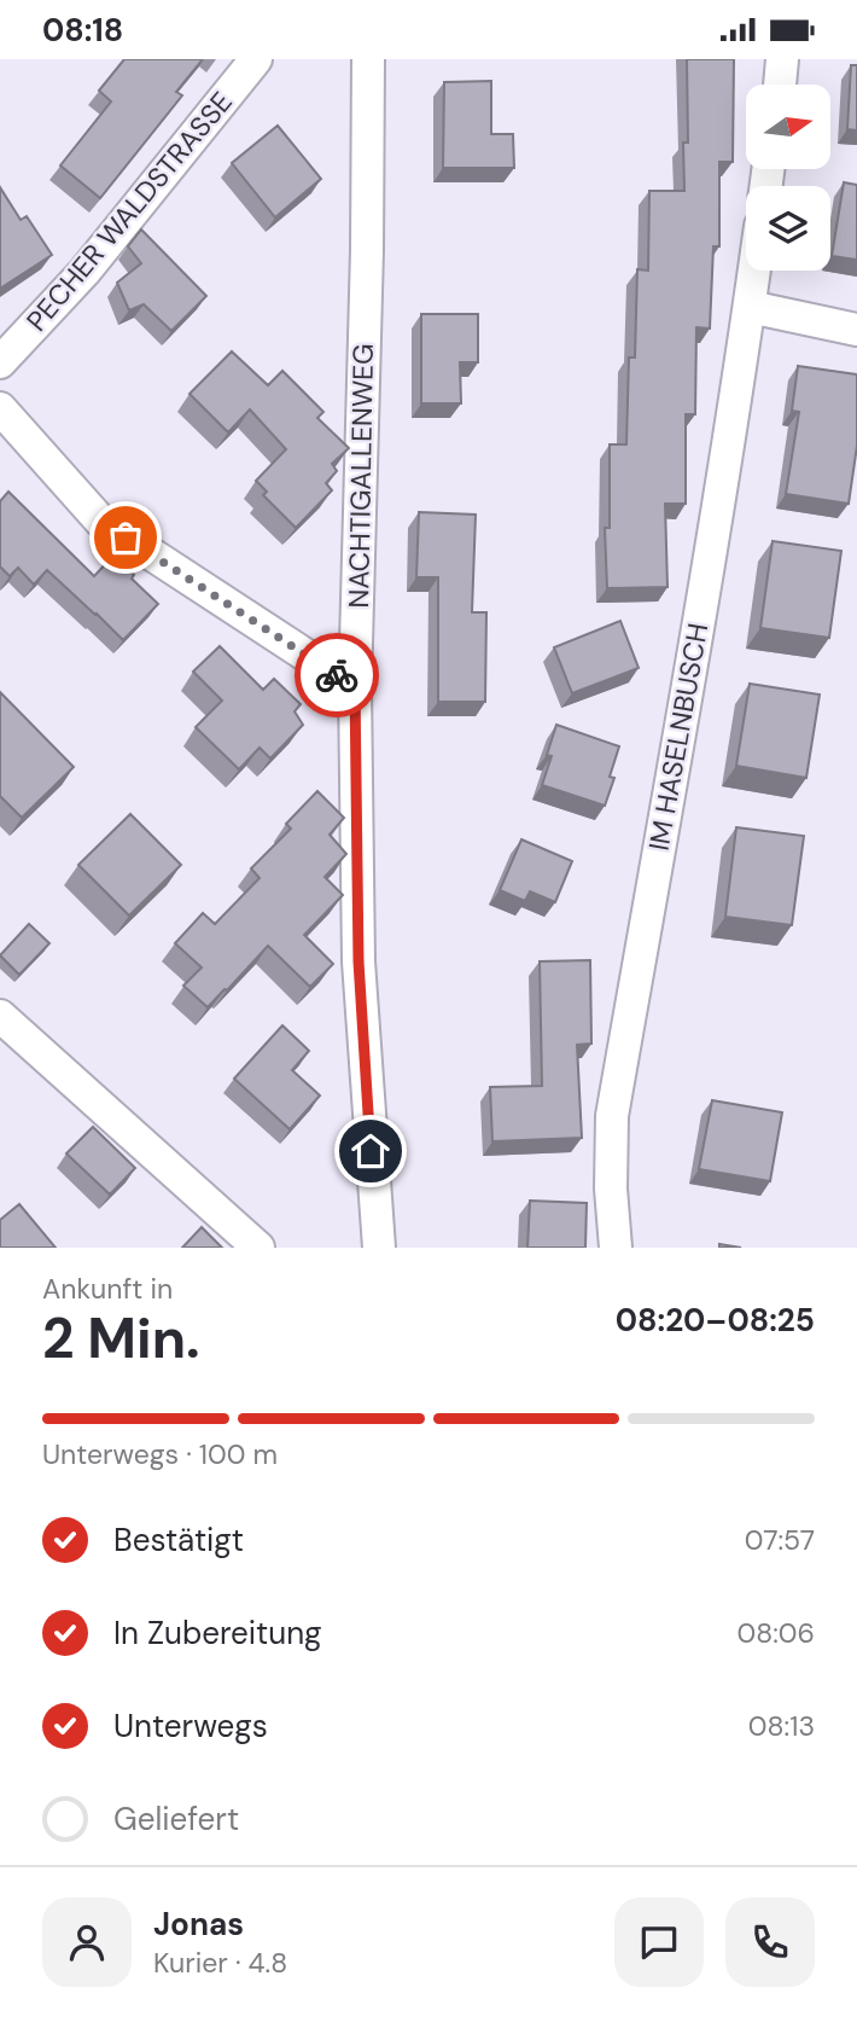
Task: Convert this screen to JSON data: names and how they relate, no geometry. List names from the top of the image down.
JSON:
{
  "streets": {
    "street": ["PECHER WALDSTRASSE", "NACHTIGALLENWEG", "IM HASELNBUSCH"]
  },
  "north": "right",
  "page": {
    "status": "08:18",
    "heading": ["2 Min.", "Ankunft in", "08:20–08:25"],
    "panel": ["Jonas", "Kurier · 4.8"],
    "bar": "Unterwegs · 100 m",
    "list": [
      ["Bestätigt", "07:57"],
      ["In Zubereitung", "08:06"],
      ["Unterwegs", "08:13"],
      "Geliefert"
    ]
  }
}
